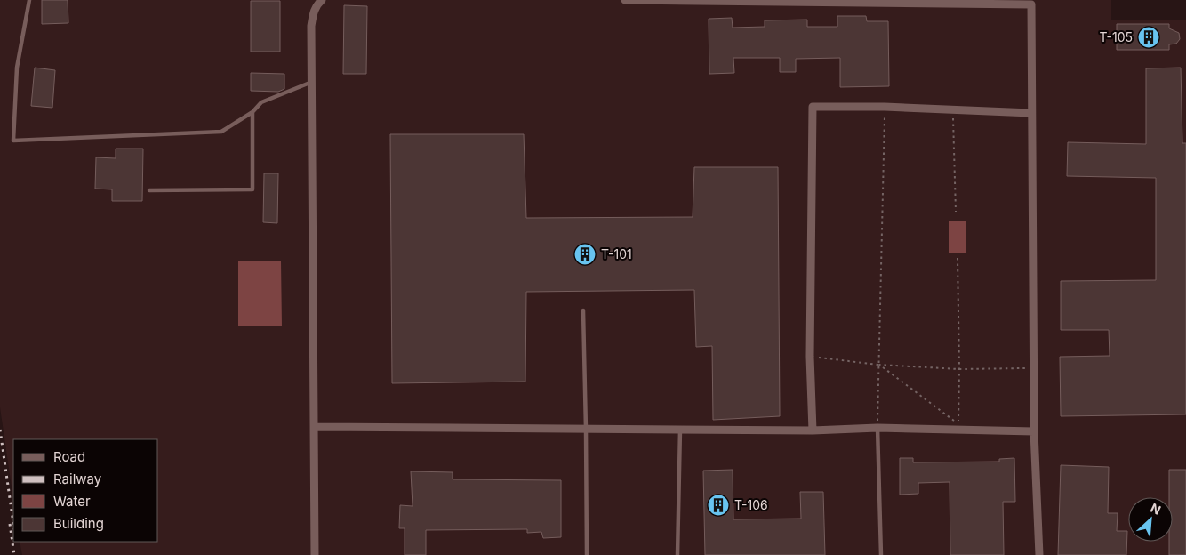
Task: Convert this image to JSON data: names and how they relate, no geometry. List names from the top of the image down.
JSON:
{
  "places": {
    "building": ["Т-105", "Т-101", "Т-106"]
  },
  "legend": [
    "Road",
    "Railway",
    "Water",
    "Building"
  ],
  "north": "top right"
}
